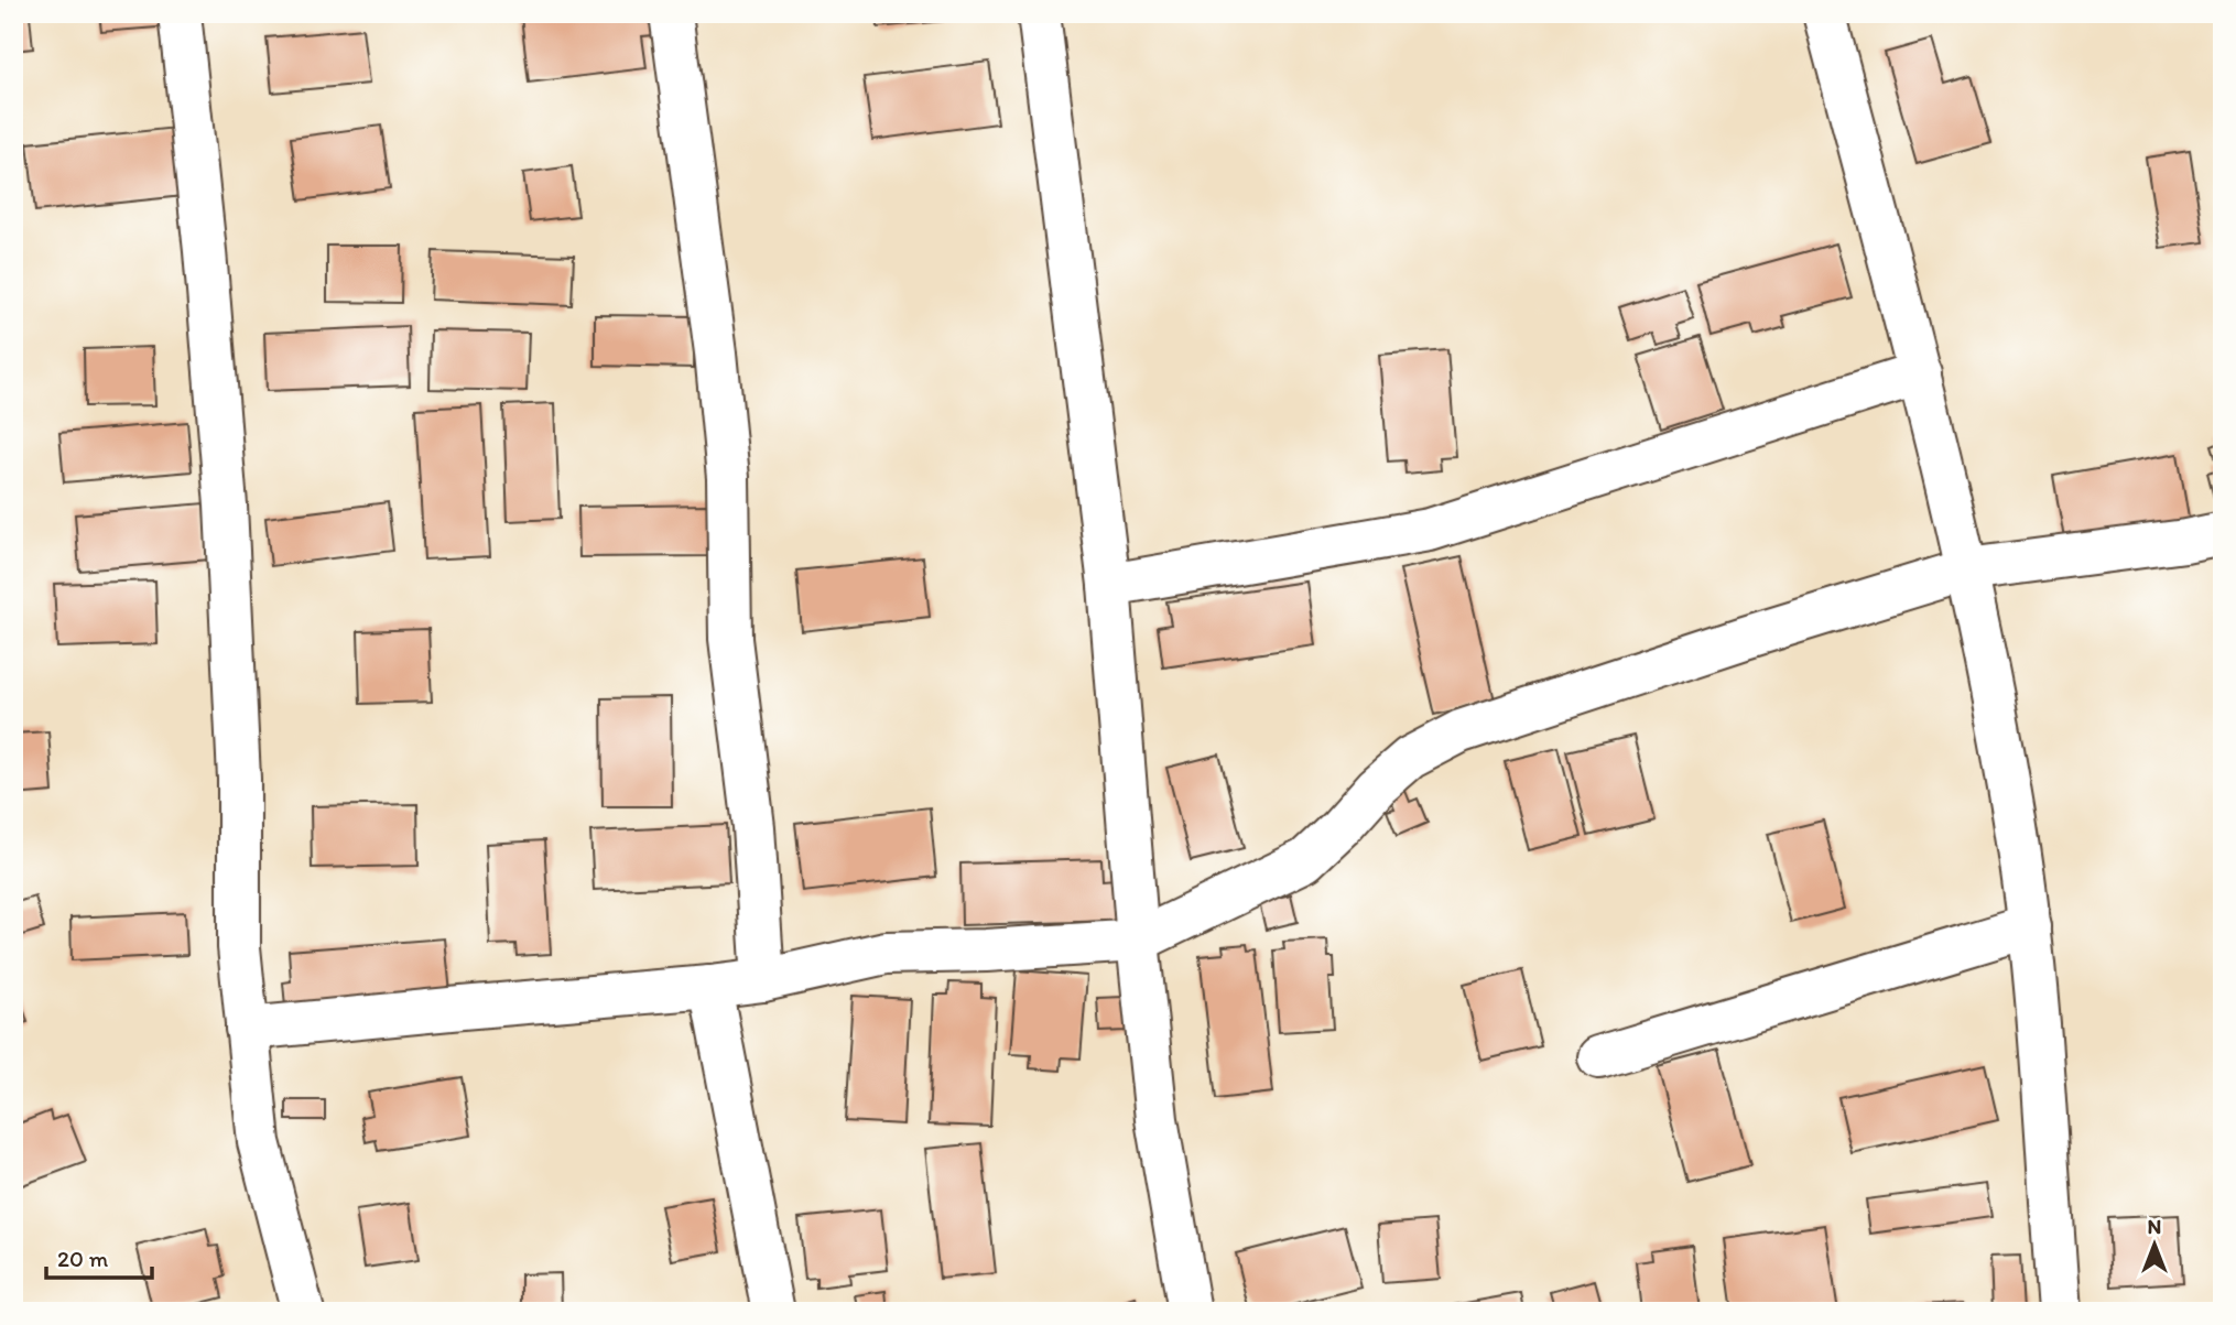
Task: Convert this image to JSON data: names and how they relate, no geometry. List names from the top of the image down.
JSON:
{
  "scale_bar": "20 m",
  "north": "top"
}
